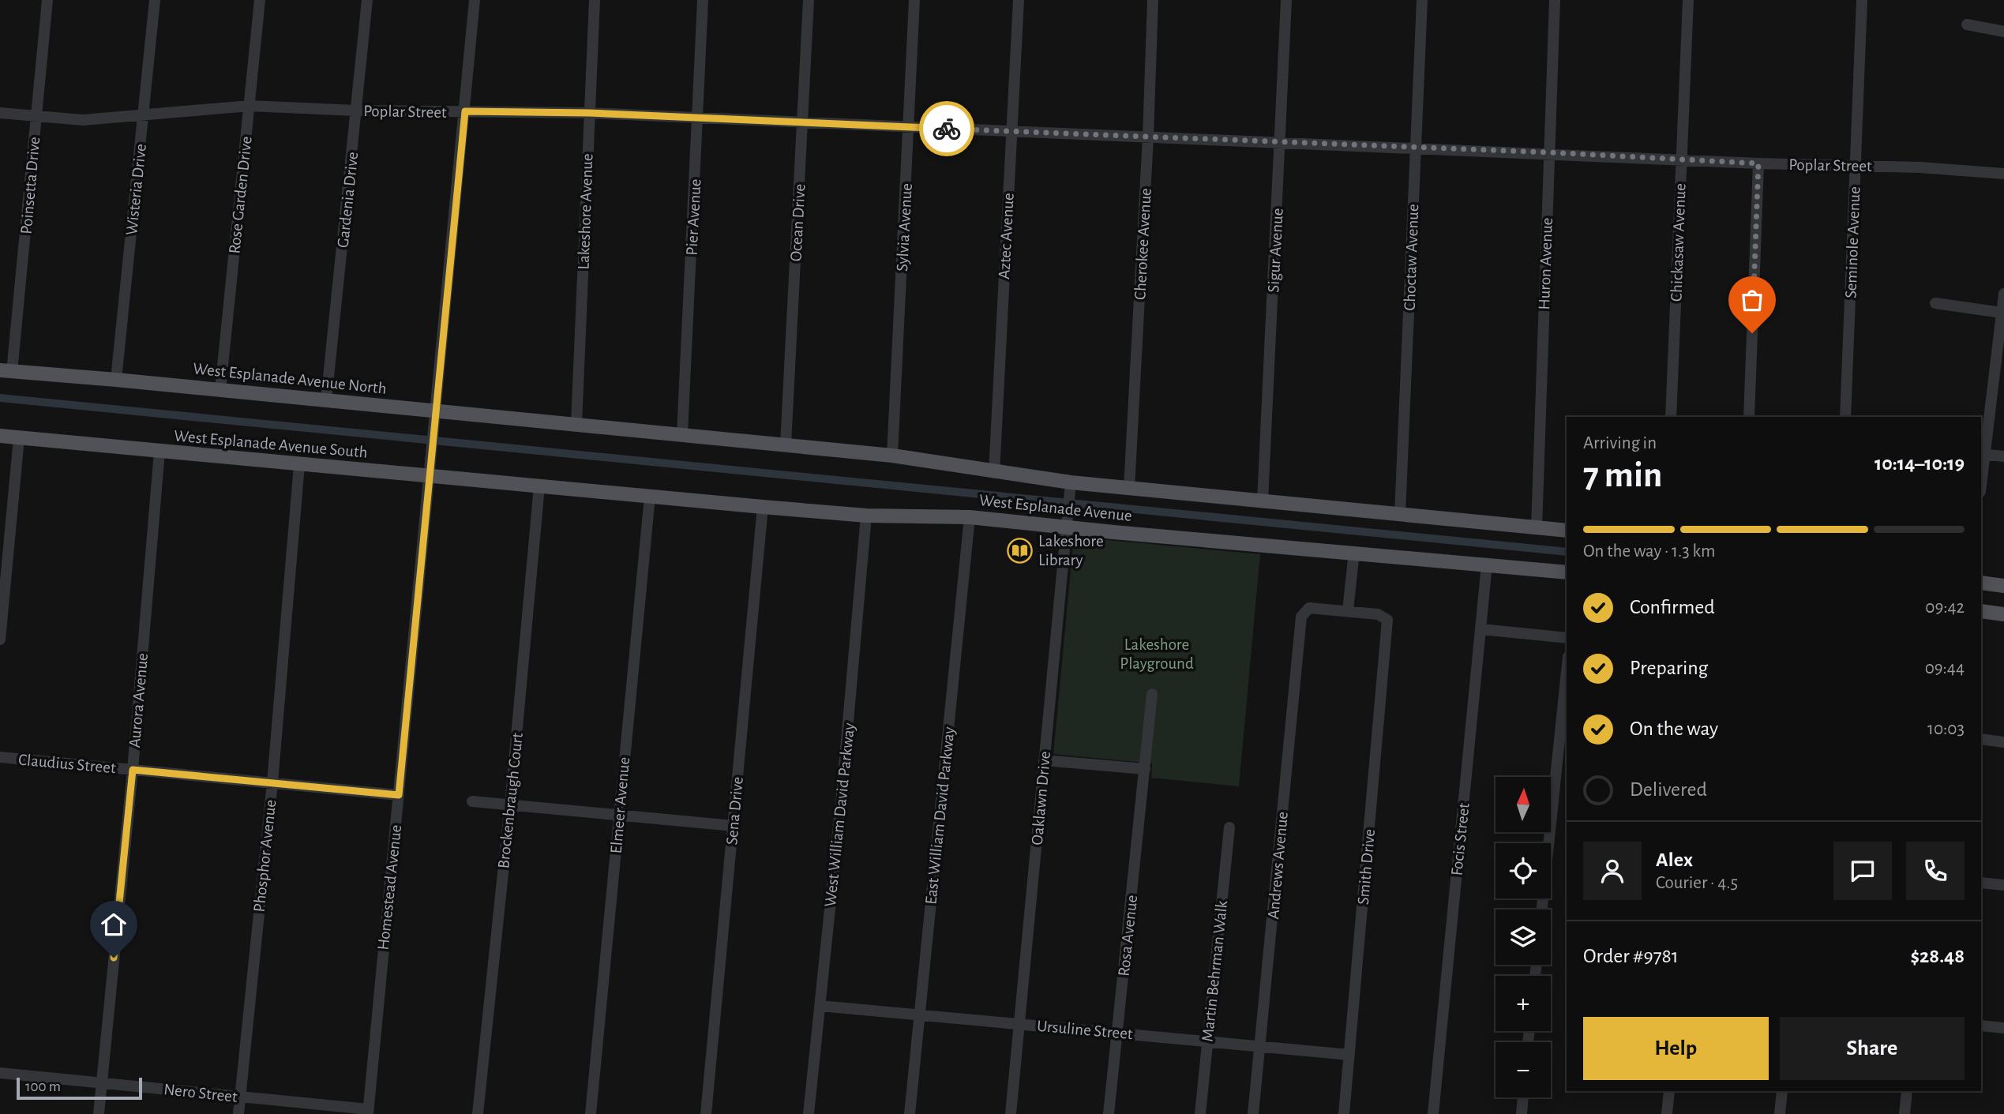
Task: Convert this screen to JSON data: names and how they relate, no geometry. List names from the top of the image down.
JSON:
{
  "streets": {
    "main road": ["West Esplanade Avenue North", "West Esplanade Avenue South", "West Esplanade Avenue"],
    "street": [
      "Poplar Street",
      "Poinsetta Drive",
      "Wisteria Drive",
      "Rose Garden Drive",
      "Gardenia Drive",
      "Lakeshore Avenue",
      "Pier Avenue",
      "Ocean Drive",
      "Sylvia Avenue",
      "Aztec Avenue",
      "Chickasaw Avenue",
      "Seminole Avenue",
      "Cherokee Avenue",
      "Sigur Avenue",
      "Choctaw Avenue",
      "Huron Avenue",
      "Aurora Avenue",
      "Claudius Street",
      "Oaklawn Drive",
      "Brockenbraugh Court",
      "Elmeer Avenue",
      "Sena Drive",
      "West William David Parkway",
      "East William David Parkway",
      "Focis Street",
      "Phosphor Avenue",
      "Andrews Avenue",
      "Smith Drive",
      "Homestead Avenue",
      "Rosa Avenue",
      "Martin Behrman Walk",
      "Ursuline Street",
      "Nero Street"
    ]
  },
  "crossings": [
    ["Poplar Street", "Poinsetta Drive"],
    ["Poplar Street", "Wisteria Drive"],
    ["Poplar Street", "Rose Garden Drive"],
    ["Poplar Street", "Gardenia Drive"],
    ["Poplar Street", "Lakeshore Avenue"],
    ["Poplar Street", "Pier Avenue"],
    ["Poplar Street", "Ocean Drive"],
    ["Poplar Street", "Sylvia Avenue"],
    ["Poplar Street", "Aztec Avenue"],
    ["Poplar Street", "Chickasaw Avenue"],
    ["Poplar Street", "Seminole Avenue"],
    ["Poplar Street", "Cherokee Avenue"],
    ["Poplar Street", "Sigur Avenue"],
    ["Poplar Street", "Choctaw Avenue"],
    ["Poplar Street", "Huron Avenue"],
    ["Poplar Street", "Homestead Avenue"],
    ["Poinsetta Drive", "West Esplanade Avenue North"],
    ["Wisteria Drive", "West Esplanade Avenue North"],
    ["Rose Garden Drive", "West Esplanade Avenue North"],
    ["Gardenia Drive", "West Esplanade Avenue North"],
    ["Lakeshore Avenue", "West Esplanade Avenue North"],
    ["Lakeshore Avenue", "West Esplanade Avenue"],
    ["Pier Avenue", "West Esplanade Avenue"],
    ["Ocean Drive", "West Esplanade Avenue"],
    ["Sylvia Avenue", "West Esplanade Avenue"],
    ["Aztec Avenue", "West Esplanade Avenue"],
    ["Cherokee Avenue", "West Esplanade Avenue"],
    ["Sigur Avenue", "West Esplanade Avenue"],
    ["Choctaw Avenue", "West Esplanade Avenue"],
    ["Huron Avenue", "West Esplanade Avenue"],
    ["West Esplanade Avenue North", "West Esplanade Avenue"],
    ["West Esplanade Avenue North", "Homestead Avenue"],
    ["West Esplanade Avenue South", "West Esplanade Avenue"],
    ["West Esplanade Avenue South", "Aurora Avenue"],
    ["West Esplanade Avenue South", "Brockenbraugh Court"],
    ["West Esplanade Avenue South", "Phosphor Avenue"],
    ["West Esplanade Avenue South", "Homestead Avenue"],
    ["West Esplanade Avenue", "Oaklawn Drive"],
    ["West Esplanade Avenue", "Brockenbraugh Court"],
    ["West Esplanade Avenue", "Elmeer Avenue"],
    ["West Esplanade Avenue", "Sena Drive"],
    ["West Esplanade Avenue", "West William David Parkway"],
    ["West Esplanade Avenue", "East William David Parkway"],
    ["West Esplanade Avenue", "Focis Street"],
    ["Aurora Avenue", "Claudius Street"],
    ["Aurora Avenue", "Nero Street"],
    ["Claudius Street", "Phosphor Avenue"],
    ["Claudius Street", "Homestead Avenue"],
    ["Oaklawn Drive", "Ursuline Street"],
    ["West William David Parkway", "Ursuline Street"],
    ["East William David Parkway", "Ursuline Street"],
    ["Phosphor Avenue", "Nero Street"],
    ["Andrews Avenue", "Smith Drive"],
    ["Andrews Avenue", "Ursuline Street"],
    ["Smith Drive", "Ursuline Street"],
    ["Homestead Avenue", "Nero Street"],
    ["Rosa Avenue", "Ursuline Street"],
    ["Martin Behrman Walk", "Ursuline Street"]
  ],
  "parks": ["Lakeshore Playground"],
  "places": {
    "library": ["Lakeshore Library"]
  },
  "scale_bar": "100 m",
  "north": "top",
  "page": {
    "heading": ["7 min", "Arriving in", "10:14–10:19"],
    "panel": [
      "Alex",
      "Courier · 4.5",
      "Order #9781",
      "$28.48"
    ],
    "bar": "On the way · 1.3 km",
    "list": [
      ["Confirmed", "09:42"],
      ["Preparing", "09:44"],
      ["On the way", "10:03"],
      "Delivered"
    ],
    "map_buttons": ["+", "−"],
    "buttons": ["Help", "Share"],
    "scale": "100 m"
  }
}
